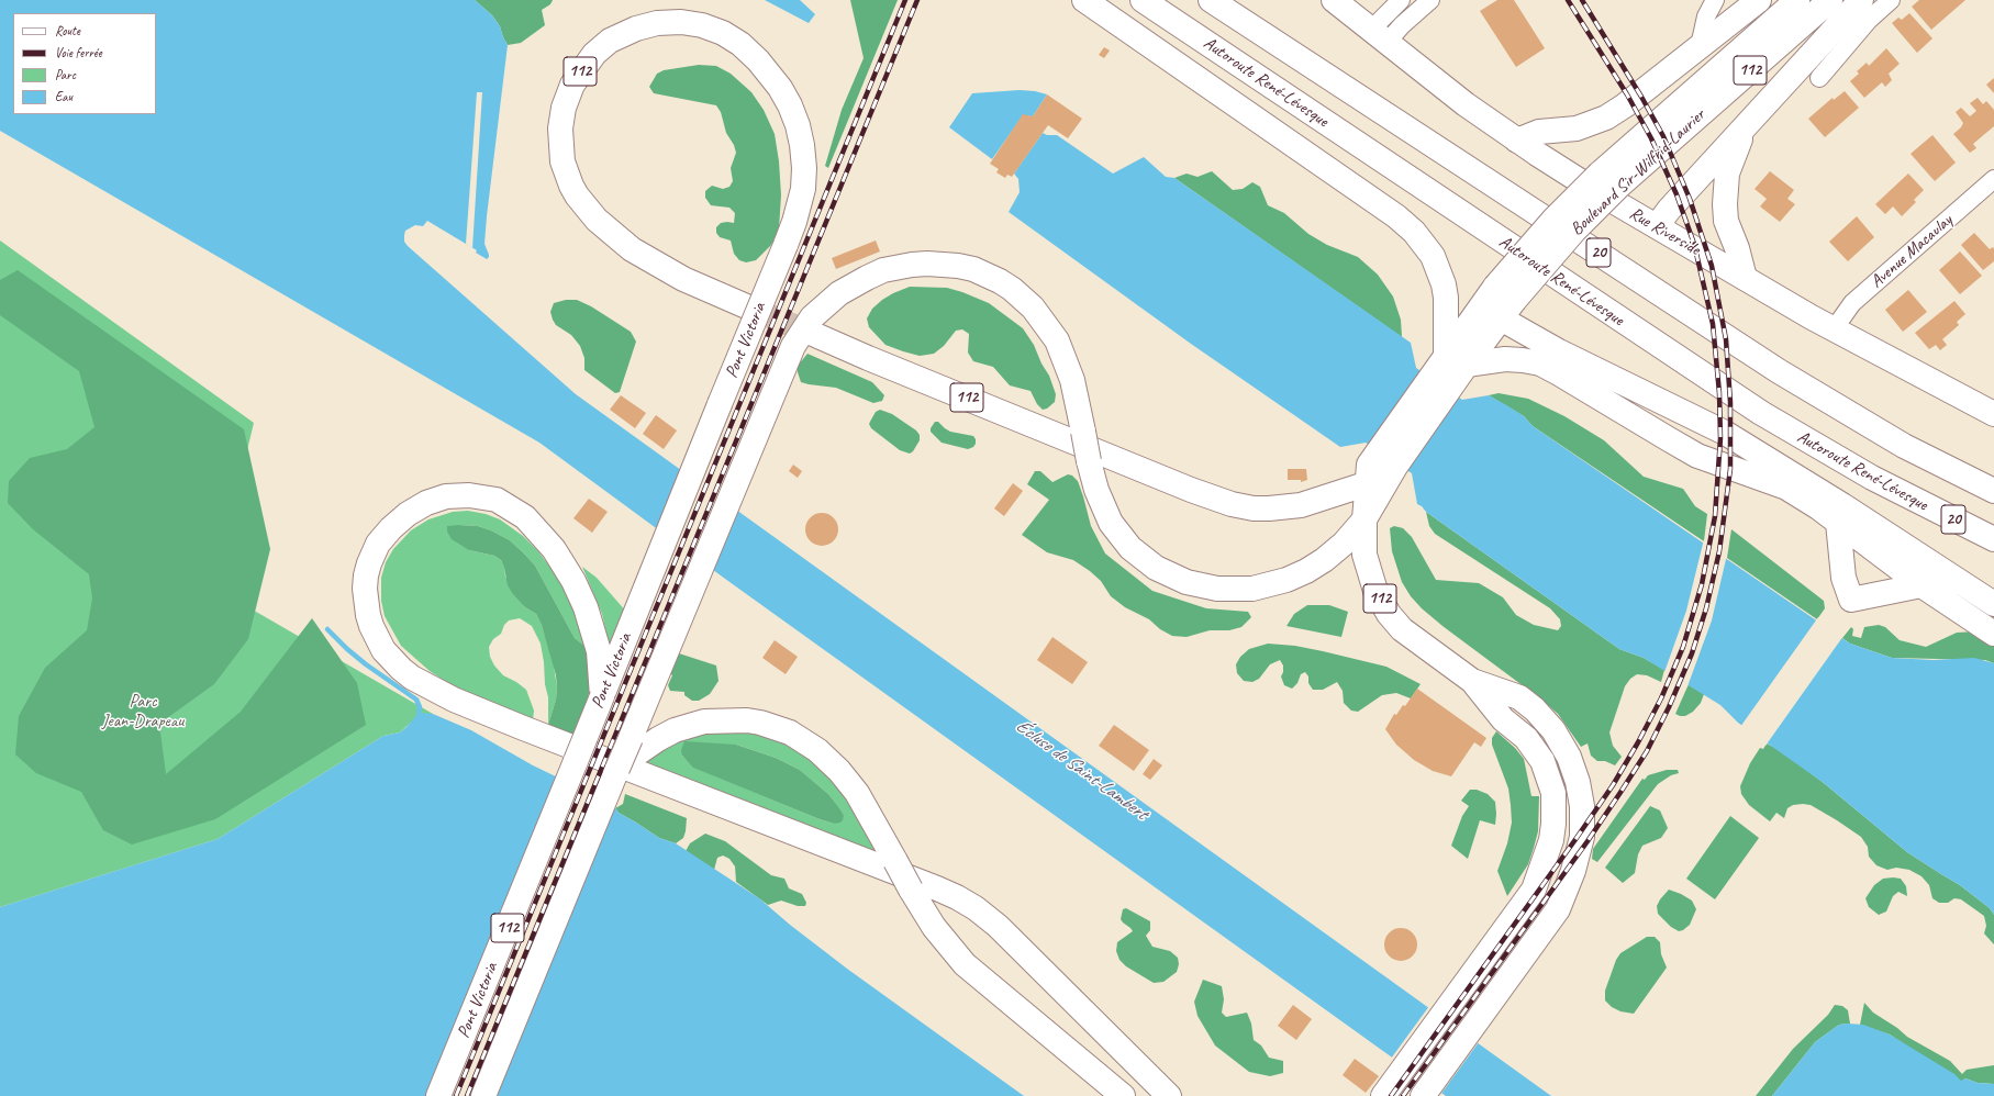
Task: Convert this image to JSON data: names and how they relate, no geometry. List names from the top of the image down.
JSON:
{
  "streets": {
    "main road": [
      "112",
      "Autoroute René-Lévesque",
      "Boulevard Sir-Wilfrid-Laurier",
      "Rue Riverside",
      "20",
      "Pont Victoria"
    ],
    "street": ["Avenue Macaulay"]
  },
  "crossings": [
    ["112", "Boulevard Sir-Wilfrid-Laurier"],
    ["Rue Riverside", "Avenue Macaulay"]
  ],
  "water": ["Écluse de Saint-Lambert"],
  "parks": ["Parc Jean-Drapeau"],
  "legend": [
    "Route",
    "Voie ferrée",
    "Parc",
    "Eau"
  ]
}
